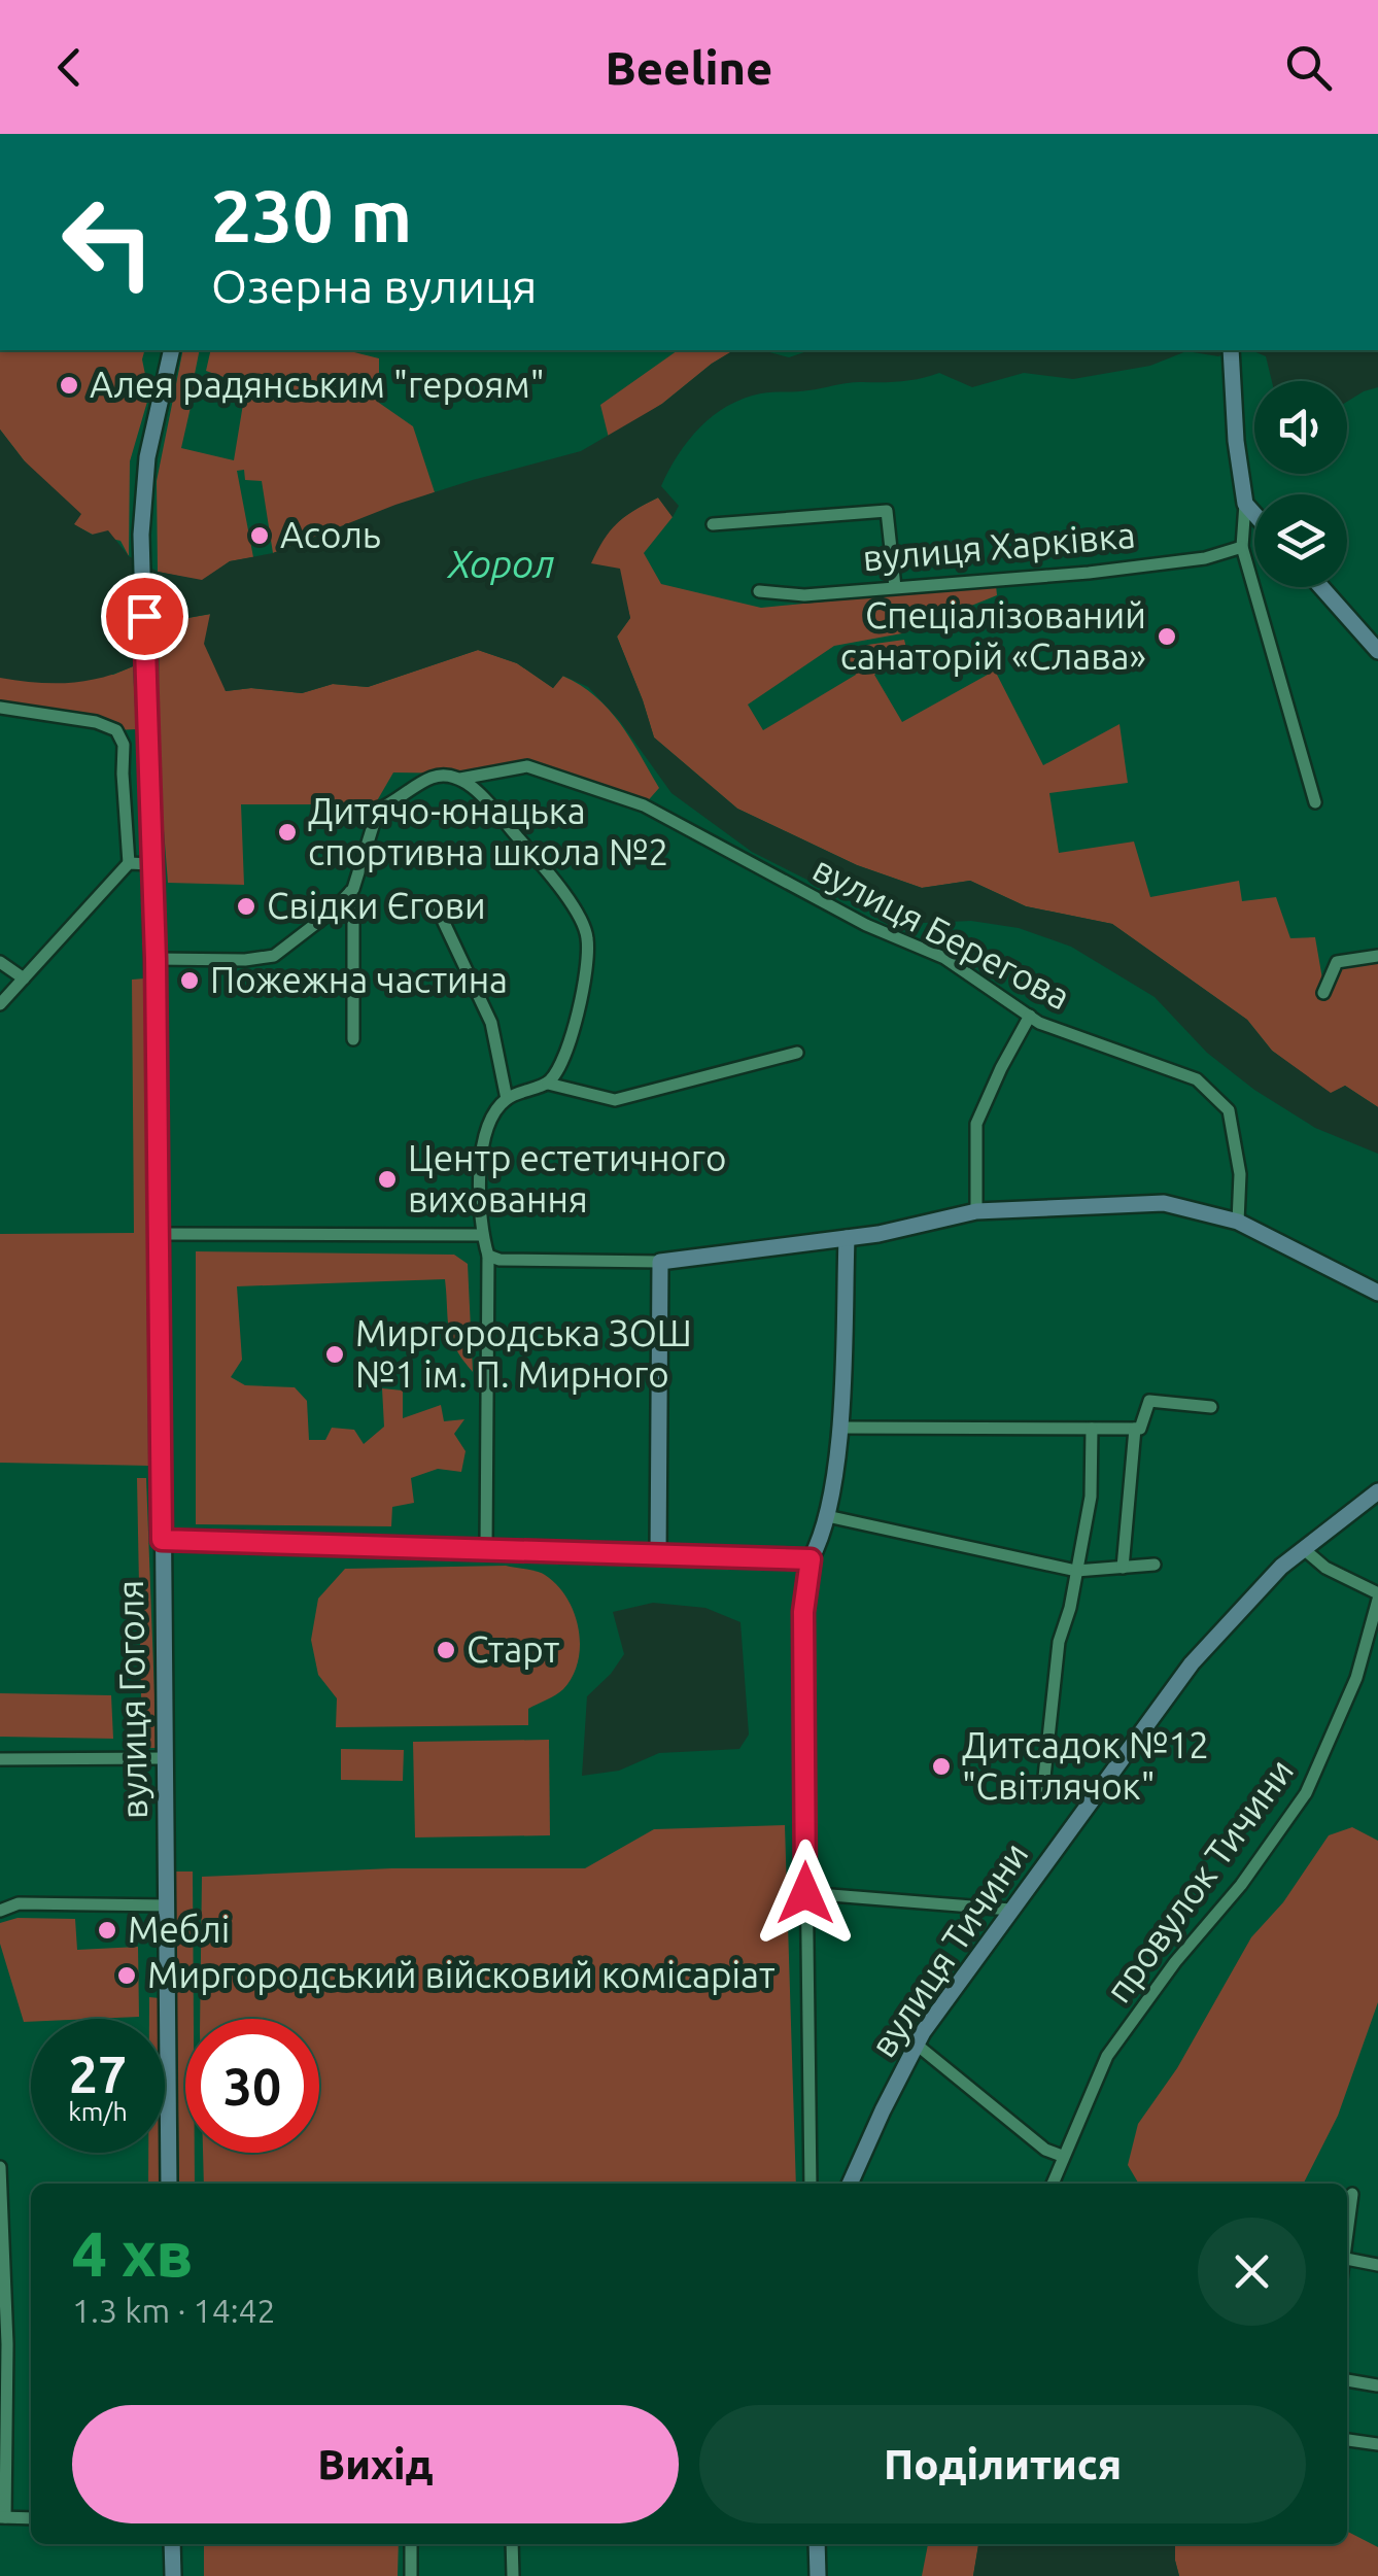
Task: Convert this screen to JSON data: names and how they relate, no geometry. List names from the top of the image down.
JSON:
{
  "streets": {
    "street": [
      "вулиця Харківка",
      "вулиця Берегова",
      "вулиця Гоголя",
      "провулок Тичини",
      "вулиця Тичини"
    ]
  },
  "crossings": [
    ["провулок Тичини", "вулиця Тичини"]
  ],
  "water": ["Хорол"],
  "places": [
    "Алея радянським \"героям\"",
    "Асоль",
    "Спеціалізований санаторій «Слава»",
    "Дитячо-юнацька спортивна школа №2",
    "Свідки Єгови",
    "Пожежна частина",
    "Центр естетичного виховання",
    "Миргородська ЗОШ №1 ім. П. Мирного",
    "Старт",
    "Дитсадок №12 \"Світлячок\"",
    "Меблі",
    "Миргородський війсковий комісаріат"
  ],
  "page": {
    "header": "Beeline",
    "turn": ["230 m", "Озерна вулиця"],
    "speed": "27 km/h",
    "limit": "30",
    "heading": ["4 хв", "1.3 km · 14:42"],
    "buttons": ["Вихід", "Поділитися"]
  }
}
